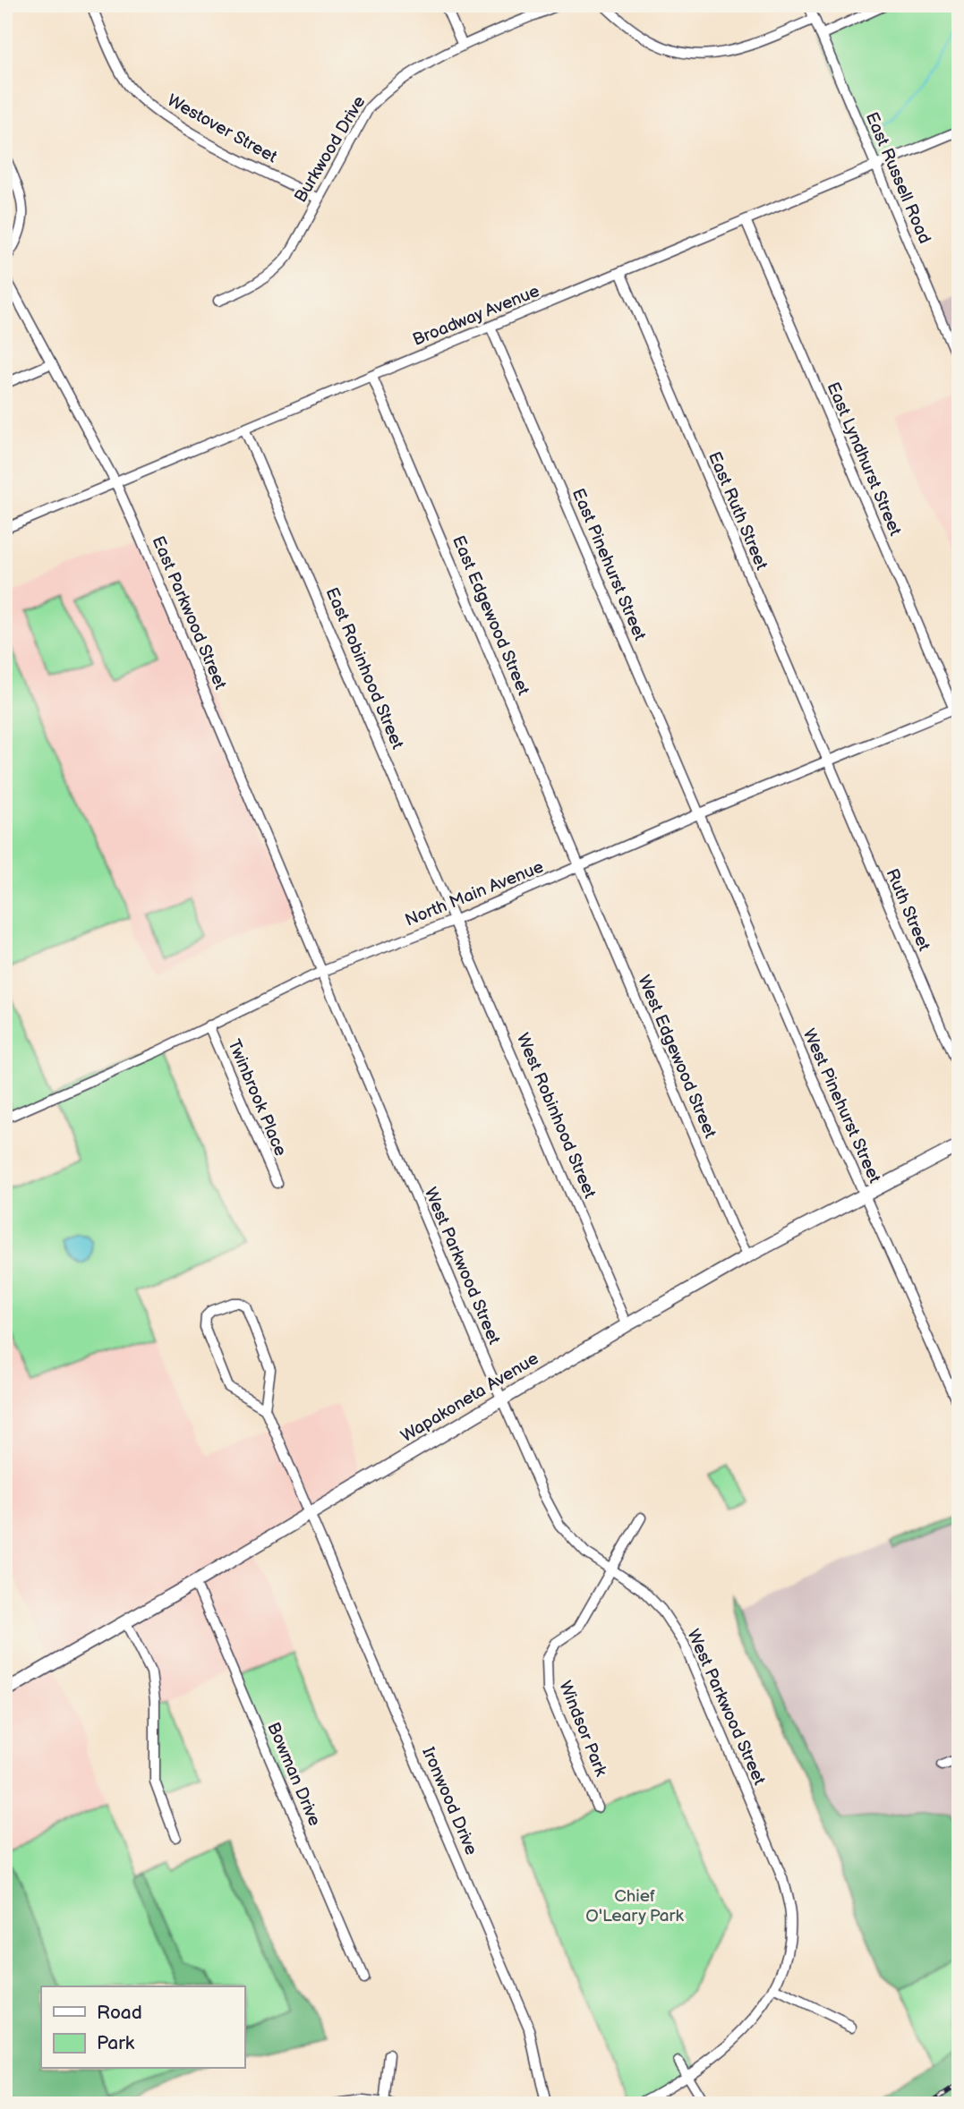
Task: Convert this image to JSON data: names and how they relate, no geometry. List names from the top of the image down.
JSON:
{
  "streets": {
    "main road": ["Wapakoneta Avenue"],
    "street": [
      "Westover Street",
      "Burkwood Drive",
      "East Russell Road",
      "Broadway Avenue",
      "East Lyndhurst Street",
      "East Ruth Street",
      "East Pinehurst Street",
      "East Parkwood Street",
      "East Edgewood Street",
      "East Robinhood Street",
      "North Main Avenue",
      "Ruth Street",
      "West Edgewood Street",
      "Twinbrook Place",
      "West Pinehurst Street",
      "West Robinhood Street",
      "West Parkwood Street",
      "Windsor Park",
      "Bowman Drive",
      "Ironwood Drive"
    ]
  },
  "crossings": [
    ["Westover Street", "Burkwood Drive"],
    ["East Russell Road", "Broadway Avenue"],
    ["Broadway Avenue", "East Lyndhurst Street"],
    ["Broadway Avenue", "East Ruth Street"],
    ["Broadway Avenue", "East Pinehurst Street"],
    ["Broadway Avenue", "East Parkwood Street"],
    ["Broadway Avenue", "East Edgewood Street"],
    ["Broadway Avenue", "East Robinhood Street"],
    ["East Lyndhurst Street", "North Main Avenue"],
    ["East Ruth Street", "North Main Avenue"],
    ["East Ruth Street", "Ruth Street"],
    ["East Pinehurst Street", "North Main Avenue"],
    ["East Pinehurst Street", "West Pinehurst Street"],
    ["East Parkwood Street", "North Main Avenue"],
    ["East Parkwood Street", "West Parkwood Street"],
    ["East Edgewood Street", "North Main Avenue"],
    ["East Edgewood Street", "West Edgewood Street"],
    ["East Robinhood Street", "North Main Avenue"],
    ["East Robinhood Street", "West Robinhood Street"],
    ["North Main Avenue", "Ruth Street"],
    ["North Main Avenue", "West Edgewood Street"],
    ["North Main Avenue", "Twinbrook Place"],
    ["North Main Avenue", "West Pinehurst Street"],
    ["North Main Avenue", "West Robinhood Street"],
    ["North Main Avenue", "West Parkwood Street"],
    ["West Edgewood Street", "Wapakoneta Avenue"],
    ["West Pinehurst Street", "Wapakoneta Avenue"],
    ["West Robinhood Street", "Wapakoneta Avenue"],
    ["West Parkwood Street", "Wapakoneta Avenue"],
    ["West Parkwood Street", "Windsor Park"],
    ["Wapakoneta Avenue", "Bowman Drive"],
    ["Wapakoneta Avenue", "Ironwood Drive"]
  ],
  "parks": ["Chief O'Leary Park"],
  "legend": ["Road", "Park"]
}
